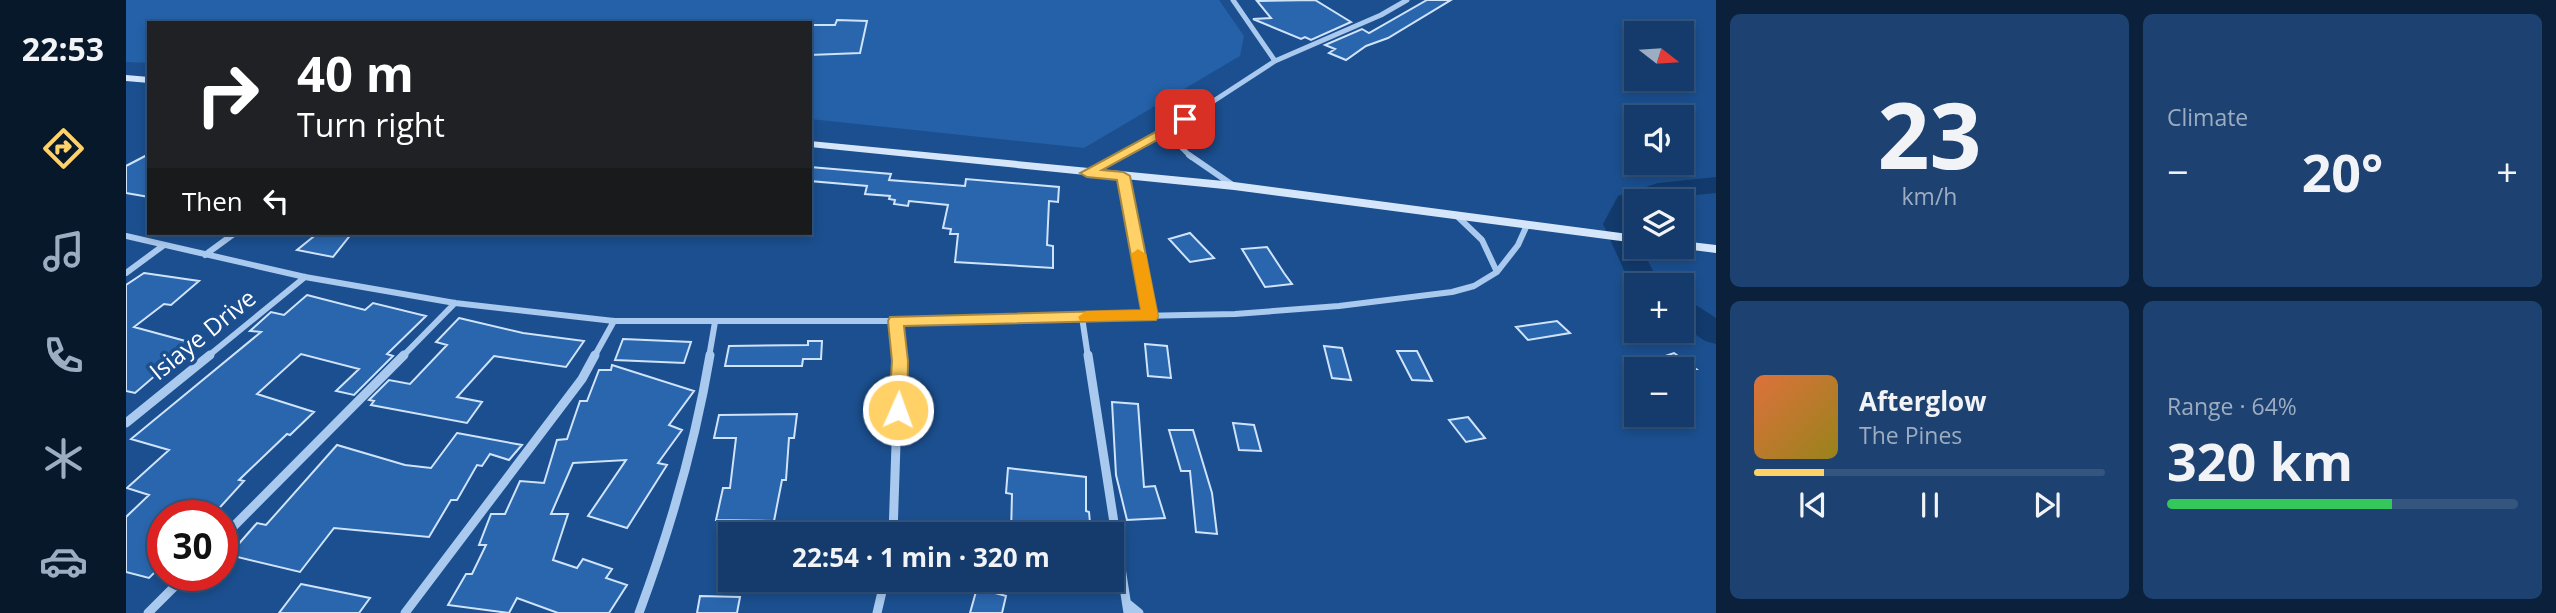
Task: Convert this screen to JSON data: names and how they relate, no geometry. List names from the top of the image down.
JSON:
{
  "streets": {
    "street": ["Isiaye Drive"]
  },
  "north": "right",
  "page": {
    "tabs": "22:53",
    "tile": [
      ["23", "km/h"],
      "Climate",
      ["Range · 64%", "320 km"]
    ],
    "map_buttons": ["+", "−"],
    "turn": ["40 m", "Turn right"],
    "heat": ["−", "20°", "+"],
    "then": "Then",
    "song": ["Afterglow", "The Pines"],
    "limit": "30",
    "trip": "22:54 · 1 min · 320 m"
  }
}
